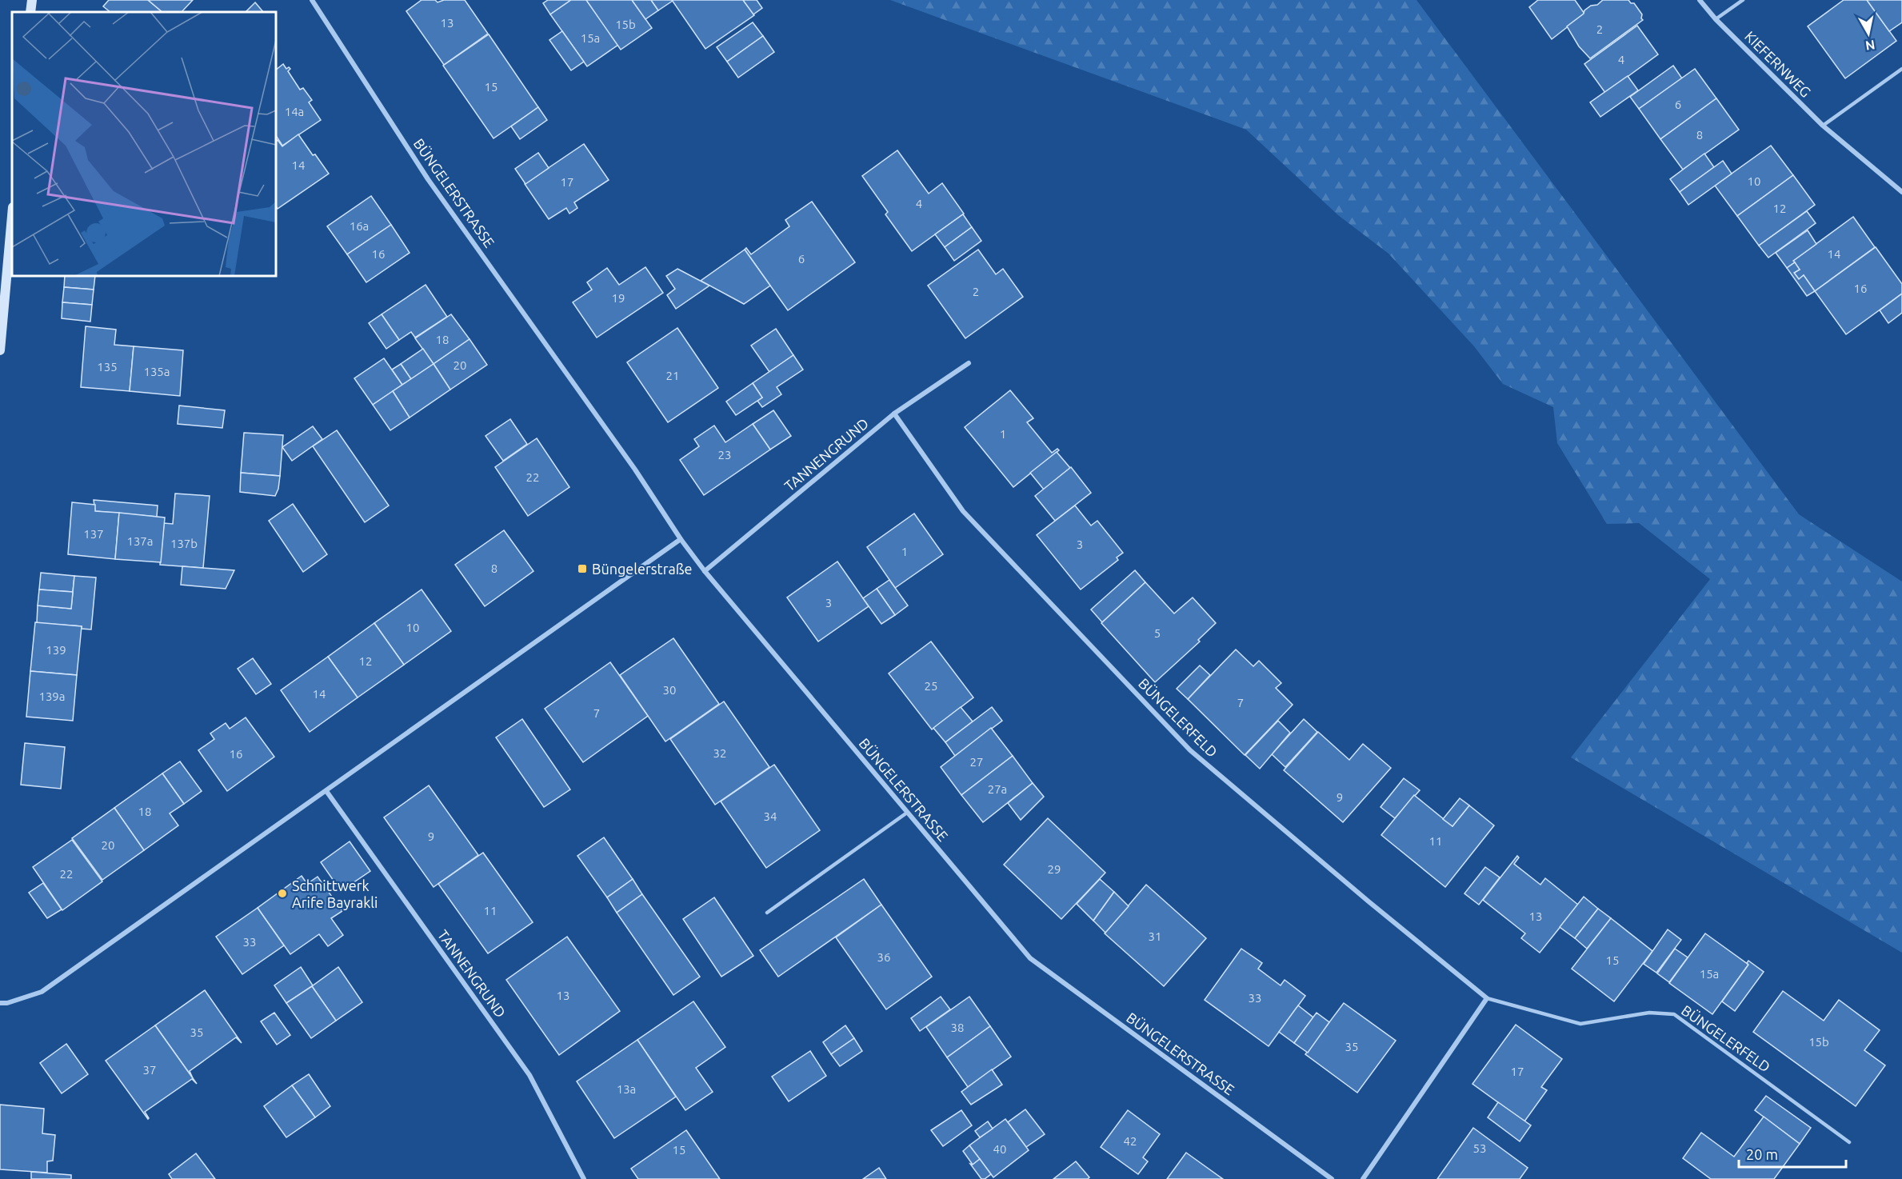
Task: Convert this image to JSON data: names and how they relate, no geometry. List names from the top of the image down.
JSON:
{
  "streets": {
    "street": [
      "KIEFERNWEG",
      "BÜNGELERSTRASSE",
      "TANNENGRUND",
      "BÜNGELERFELD"
    ]
  },
  "crossings": [
    ["BÜNGELERSTRASSE", "TANNENGRUND"],
    ["TANNENGRUND", "BÜNGELERFELD"]
  ],
  "places": {
    "transit": ["Büngelerstraße"],
    "other": ["Schnittwerk Arife Bayrakli"]
  },
  "house_numbers": [
    "13",
    "15b",
    "2",
    "15a",
    "4",
    "15",
    "6",
    "14a",
    "8",
    "14",
    "10",
    "17",
    "4",
    "12",
    "16a",
    "16",
    "14",
    "6",
    "16",
    "2",
    "19",
    "18",
    "20",
    "135",
    "135a",
    "21",
    "1",
    "23",
    "22",
    "137",
    "137a",
    "137b",
    "3",
    "1",
    "8",
    "3",
    "10",
    "5",
    "139",
    "12",
    "25",
    "30",
    "14",
    "139a",
    "7",
    "7",
    "32",
    "16",
    "27",
    "27a",
    "9",
    "18",
    "34",
    "9",
    "11",
    "20",
    "29",
    "22",
    "11",
    "13",
    "31",
    "33",
    "36",
    "15",
    "15a",
    "13",
    "33",
    "38",
    "35",
    "15b",
    "35",
    "37",
    "17",
    "13a",
    "42",
    "53",
    "40",
    "15"
  ],
  "scale_bar": "20 m",
  "north": "bottom"
}
